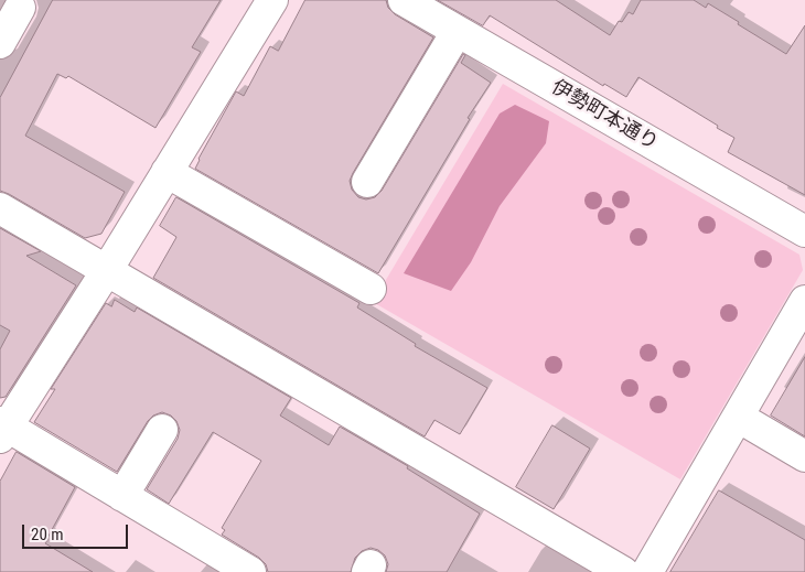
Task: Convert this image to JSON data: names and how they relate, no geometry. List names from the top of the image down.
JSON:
{
  "streets": {
    "street": ["伊勢町本通り"]
  },
  "scale_bar": "20 m"
}
